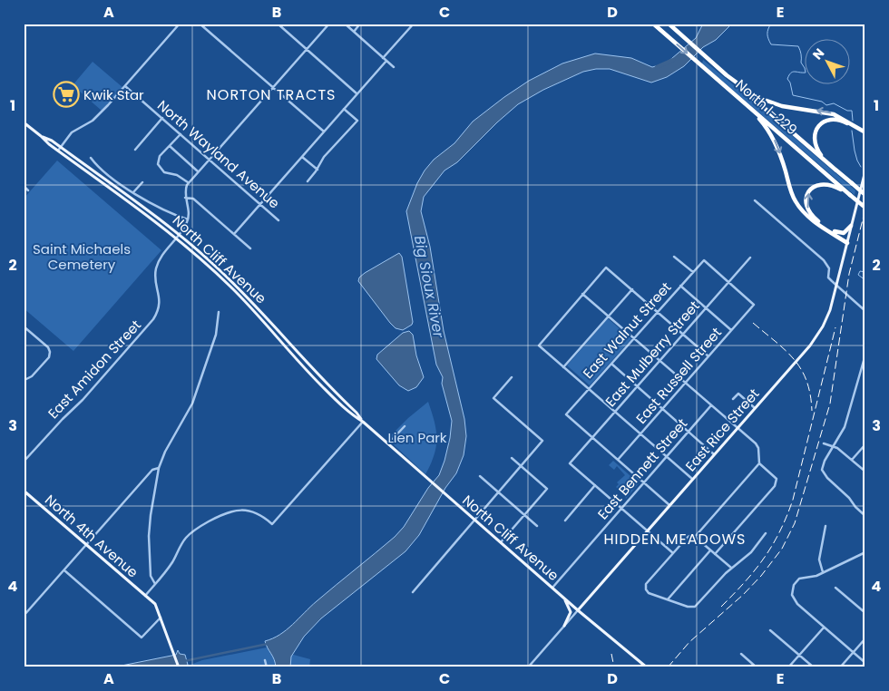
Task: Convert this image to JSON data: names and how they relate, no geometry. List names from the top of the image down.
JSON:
{
  "streets": {
    "highway": ["North I-229"],
    "main road": ["North Cliff Avenue", "East Rice Street", "North 4th Avenue"],
    "street": [
      "North Wayland Avenue",
      "East Walnut Street",
      "East Mulberry Street",
      "East Amidon Street",
      "East Russell Street",
      "East Bennett Street"
    ]
  },
  "crossings": [
    ["North Cliff Avenue", "East Amidon Street"],
    ["North Cliff Avenue", "East Rice Street"],
    ["North Cliff Avenue", "East Bennett Street"],
    ["East Walnut Street", "East Mulberry Street"],
    ["East Walnut Street", "East Russell Street"],
    ["East Mulberry Street", "East Russell Street"]
  ],
  "districts": ["NORTON TRACTS", "HIDDEN MEADOWS"],
  "water": ["Big Sioux River"],
  "parks": ["Saint Michaels Cemetery", "Lien Park"],
  "places": {
    "supermarket": ["Kwik Star"]
  },
  "north": "top left",
  "grid": {
    "columns": [
      "A",
      "B",
      "C",
      "D",
      "E"
    ],
    "rows": [
      "1",
      "2",
      "3",
      "4"
    ]
  }
}
